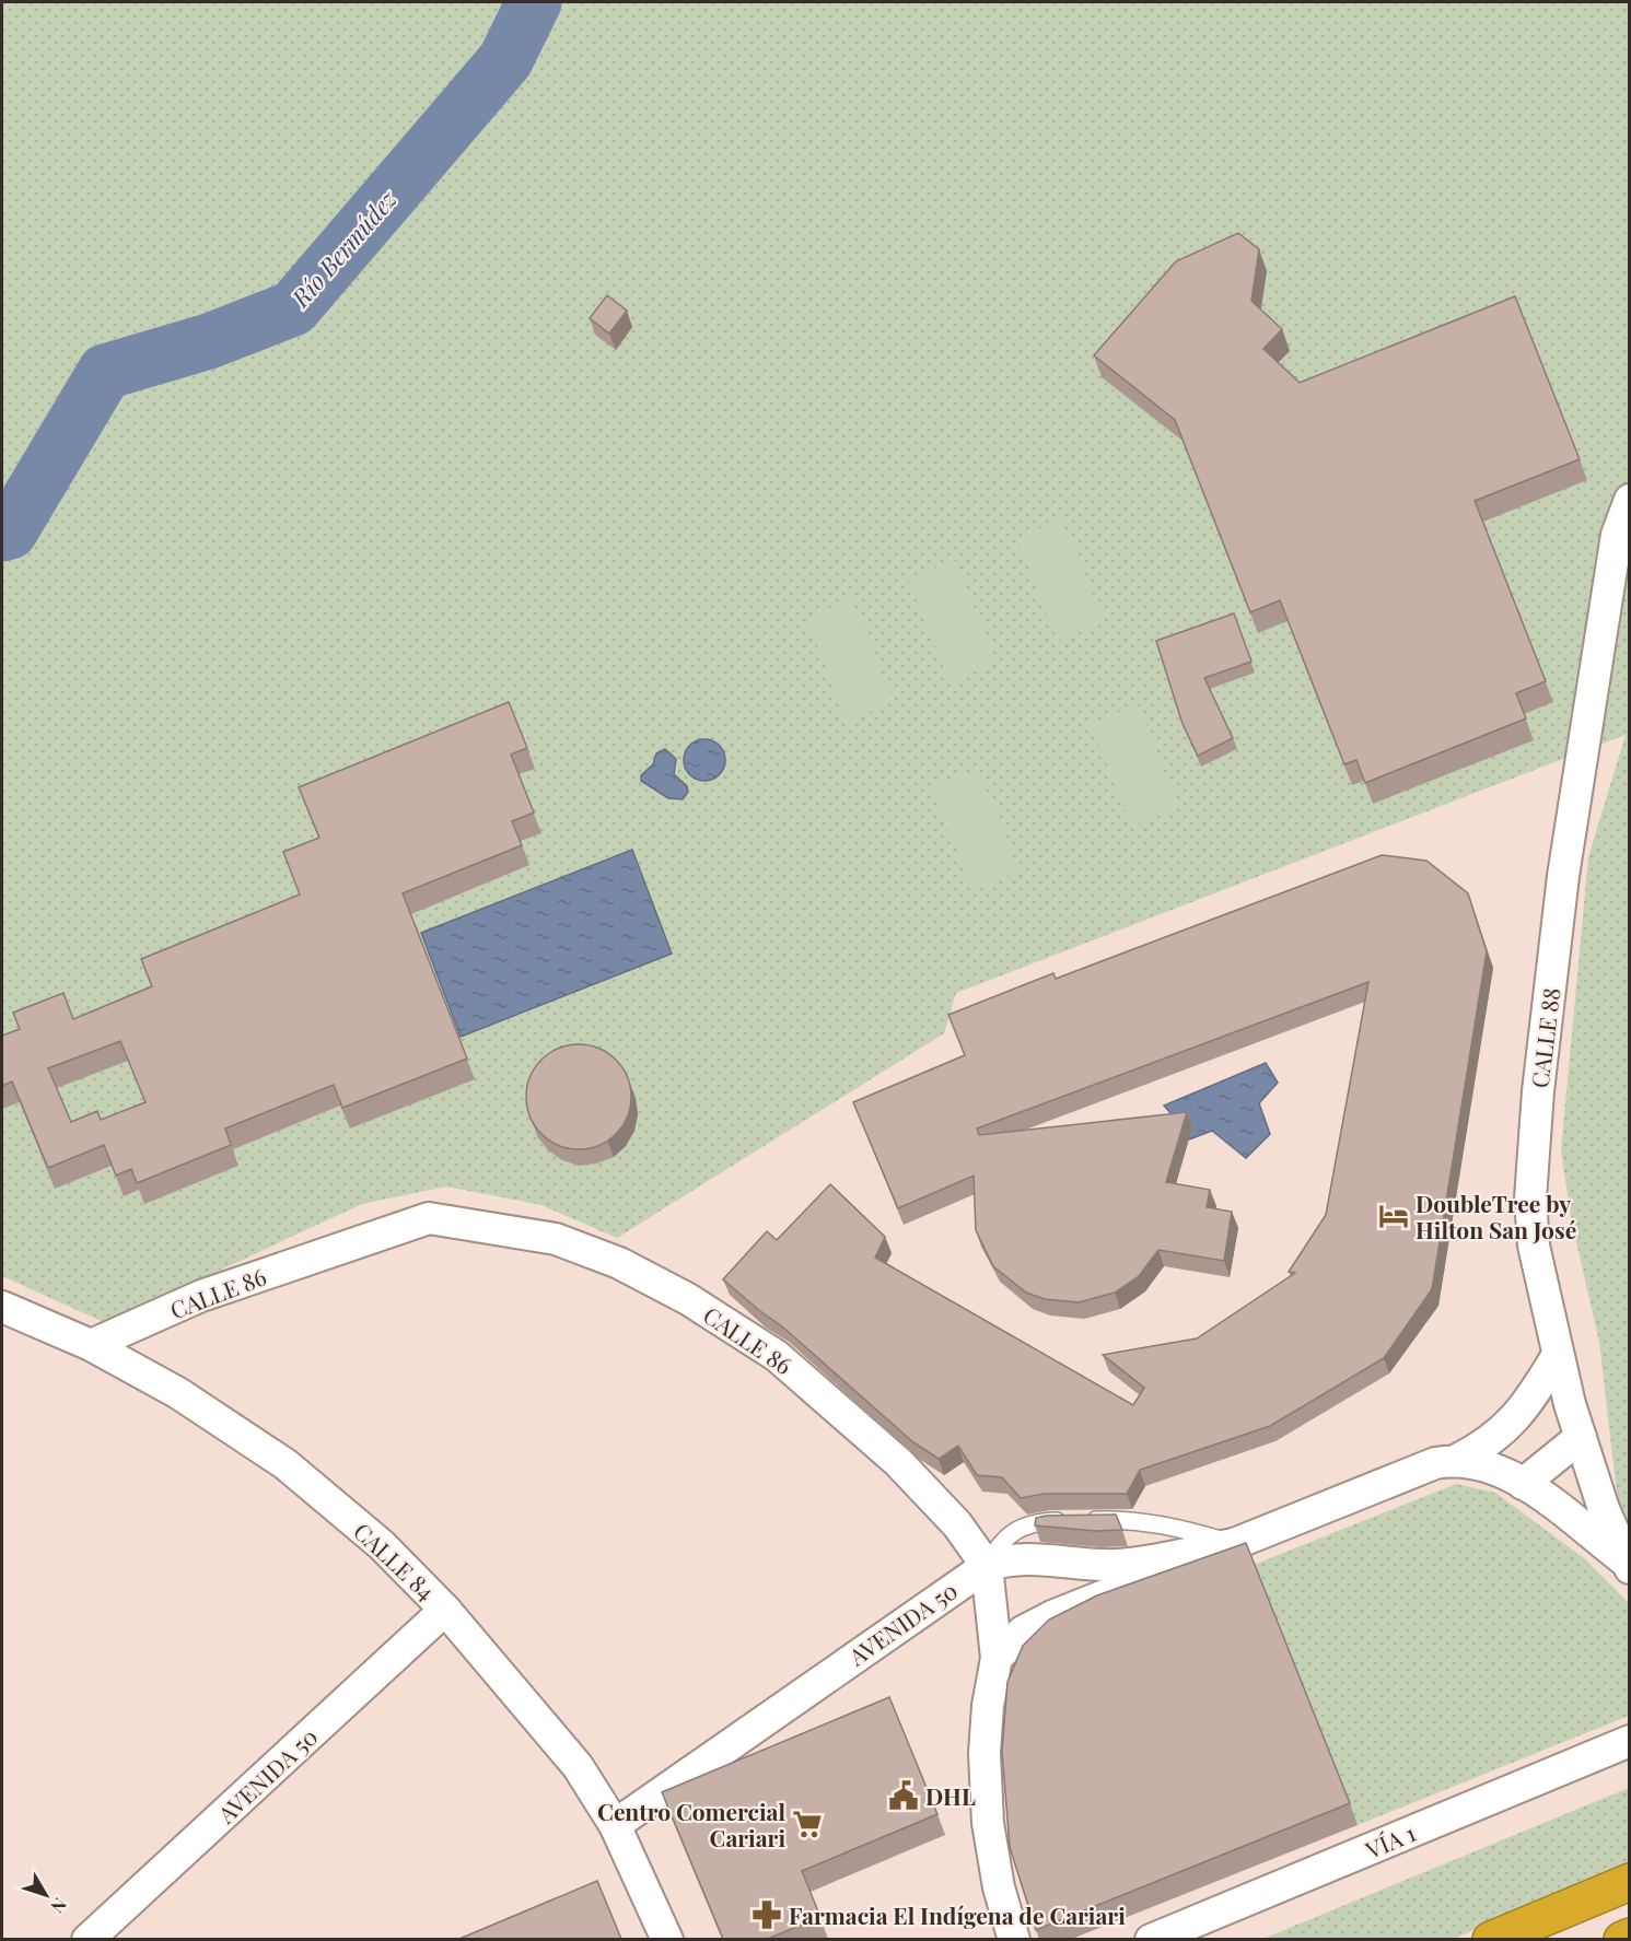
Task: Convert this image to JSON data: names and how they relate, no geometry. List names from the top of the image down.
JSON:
{
  "streets": {
    "street": [
      "CALLE 88",
      "CALLE 86",
      "CALLE 84",
      "AVENIDA 50",
      "VÍA 1"
    ]
  },
  "crossings": [
    ["CALLE 88", "AVENIDA 50"],
    ["CALLE 86", "CALLE 84"],
    ["CALLE 86", "AVENIDA 50"],
    ["CALLE 84", "AVENIDA 50"]
  ],
  "water": ["Río Bermúdez"],
  "places": {
    "hotel": ["DoubleTree by Hilton San José"],
    "public building": ["DHL"],
    "supermarket": ["Centro Comercial Cariari"],
    "pharmacy": ["Farmacia El Indígena de Cariari"]
  },
  "north": "bottom right"
}
